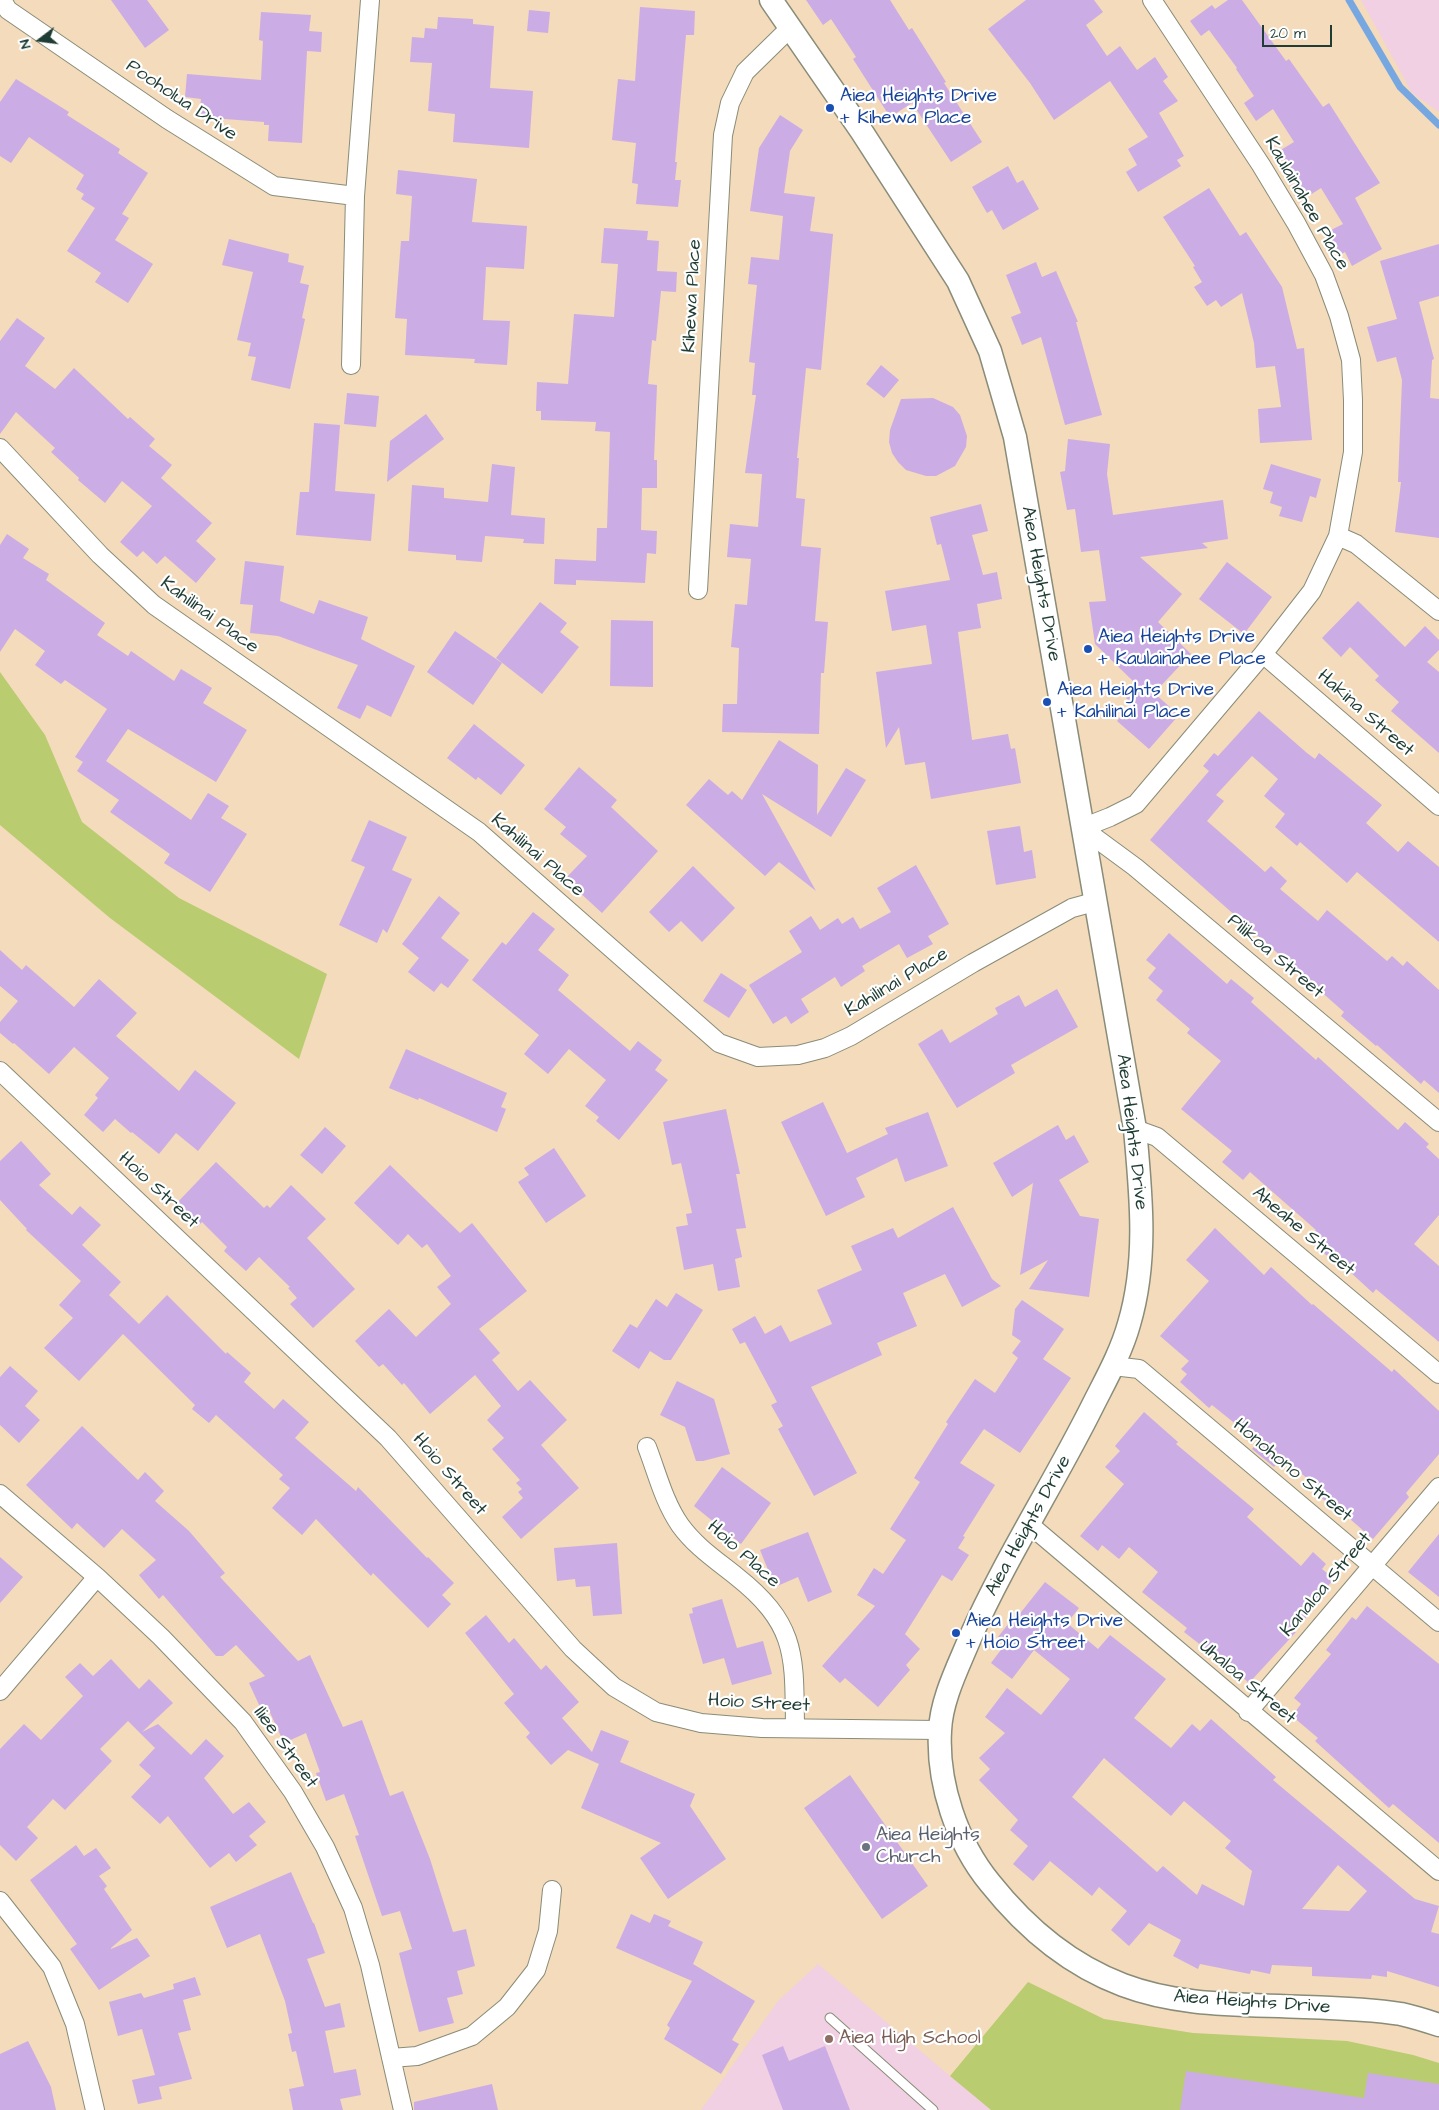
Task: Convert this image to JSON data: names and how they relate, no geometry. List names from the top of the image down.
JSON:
{
  "streets": {
    "street": [
      "Pooholua Drive",
      "Kaulainahee Place",
      "Kihewa Place",
      "Aiea Heights Drive",
      "Kahilinai Place",
      "Hakina Street",
      "Pilikoa Street",
      "Hoio Street",
      "Aheahe Street",
      "Honohono Street",
      "Hoio Place",
      "Kanaloa Street",
      "Uhaloa Street",
      "Iliee Street"
    ]
  },
  "crossings": [
    ["Kaulainahee Place", "Aiea Heights Drive"],
    ["Kaulainahee Place", "Hakina Street"],
    ["Kaulainahee Place", "Pilikoa Street"],
    ["Kihewa Place", "Aiea Heights Drive"],
    ["Aiea Heights Drive", "Kahilinai Place"],
    ["Aiea Heights Drive", "Pilikoa Street"],
    ["Aiea Heights Drive", "Hoio Street"],
    ["Aiea Heights Drive", "Aheahe Street"],
    ["Aiea Heights Drive", "Honohono Street"],
    ["Aiea Heights Drive", "Uhaloa Street"],
    ["Hoio Street", "Hoio Place"],
    ["Honohono Street", "Kanaloa Street"],
    ["Kanaloa Street", "Uhaloa Street"]
  ],
  "places": [
    "Aiea Heights Drive + Kihewa Place",
    "Aiea Heights Drive + Kaulainahee Place",
    "Aiea Heights Drive + Kahilinai Place",
    "Aiea Heights Drive + Hoio Street",
    "Aiea Heights Church",
    "Aiea High School"
  ],
  "scale_bar": "20 m",
  "north": "left"
}
